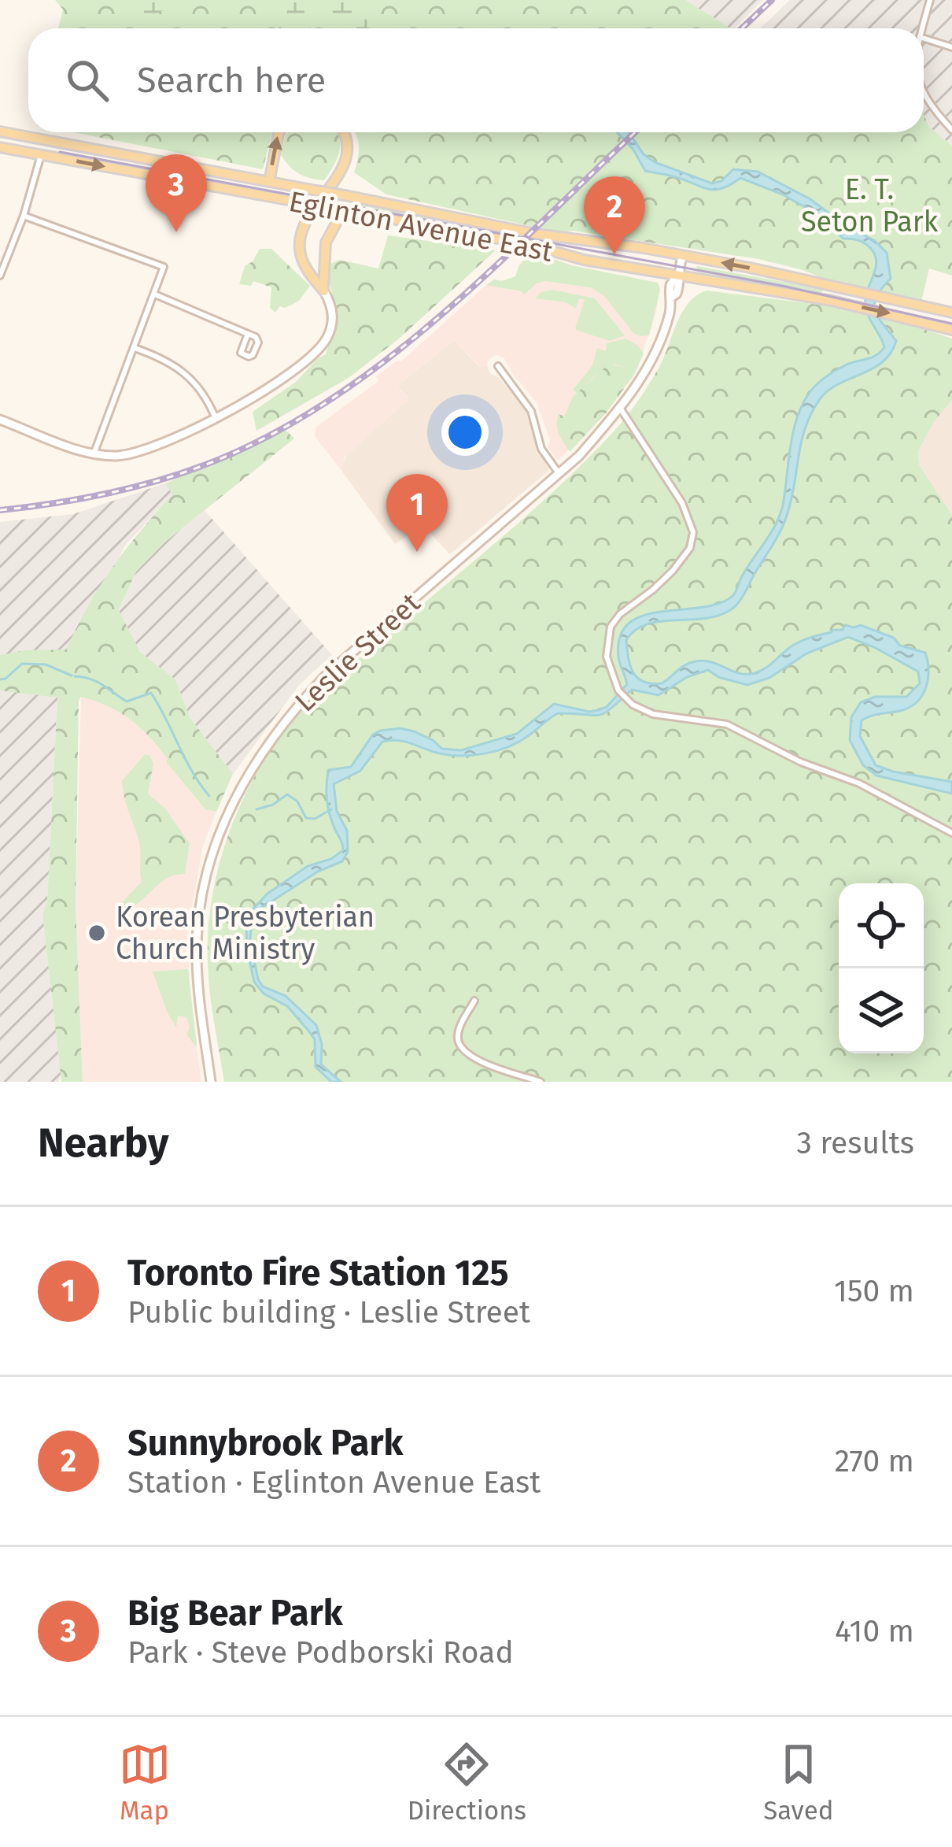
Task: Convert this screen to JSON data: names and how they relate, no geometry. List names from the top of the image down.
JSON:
{
  "streets": {
    "main road": ["Eglinton Avenue East", "Leslie Street"]
  },
  "crossings": [
    ["Eglinton Avenue East", "Leslie Street"]
  ],
  "parks": ["E. T. Seton Park"],
  "places": ["Korean Presbyterian Church Ministry"],
  "page": {
    "search": "Search here",
    "pins": ["3", "2", "1"],
    "heading": ["Nearby", "3 results"],
    "list": [
      {
        "mark": "1",
        "name": "Toronto Fire Station 125",
        "note": "Public building · Leslie Street",
        "value": "150 m"
      },
      {
        "mark": "2",
        "name": "Sunnybrook Park",
        "note": "Station · Eglinton Avenue East",
        "value": "270 m"
      },
      {
        "mark": "3",
        "name": "Big Bear Park",
        "note": "Park · Steve Podborski Road",
        "value": "410 m"
      }
    ],
    "nav": ["Map", "Directions", "Saved"]
  }
}
